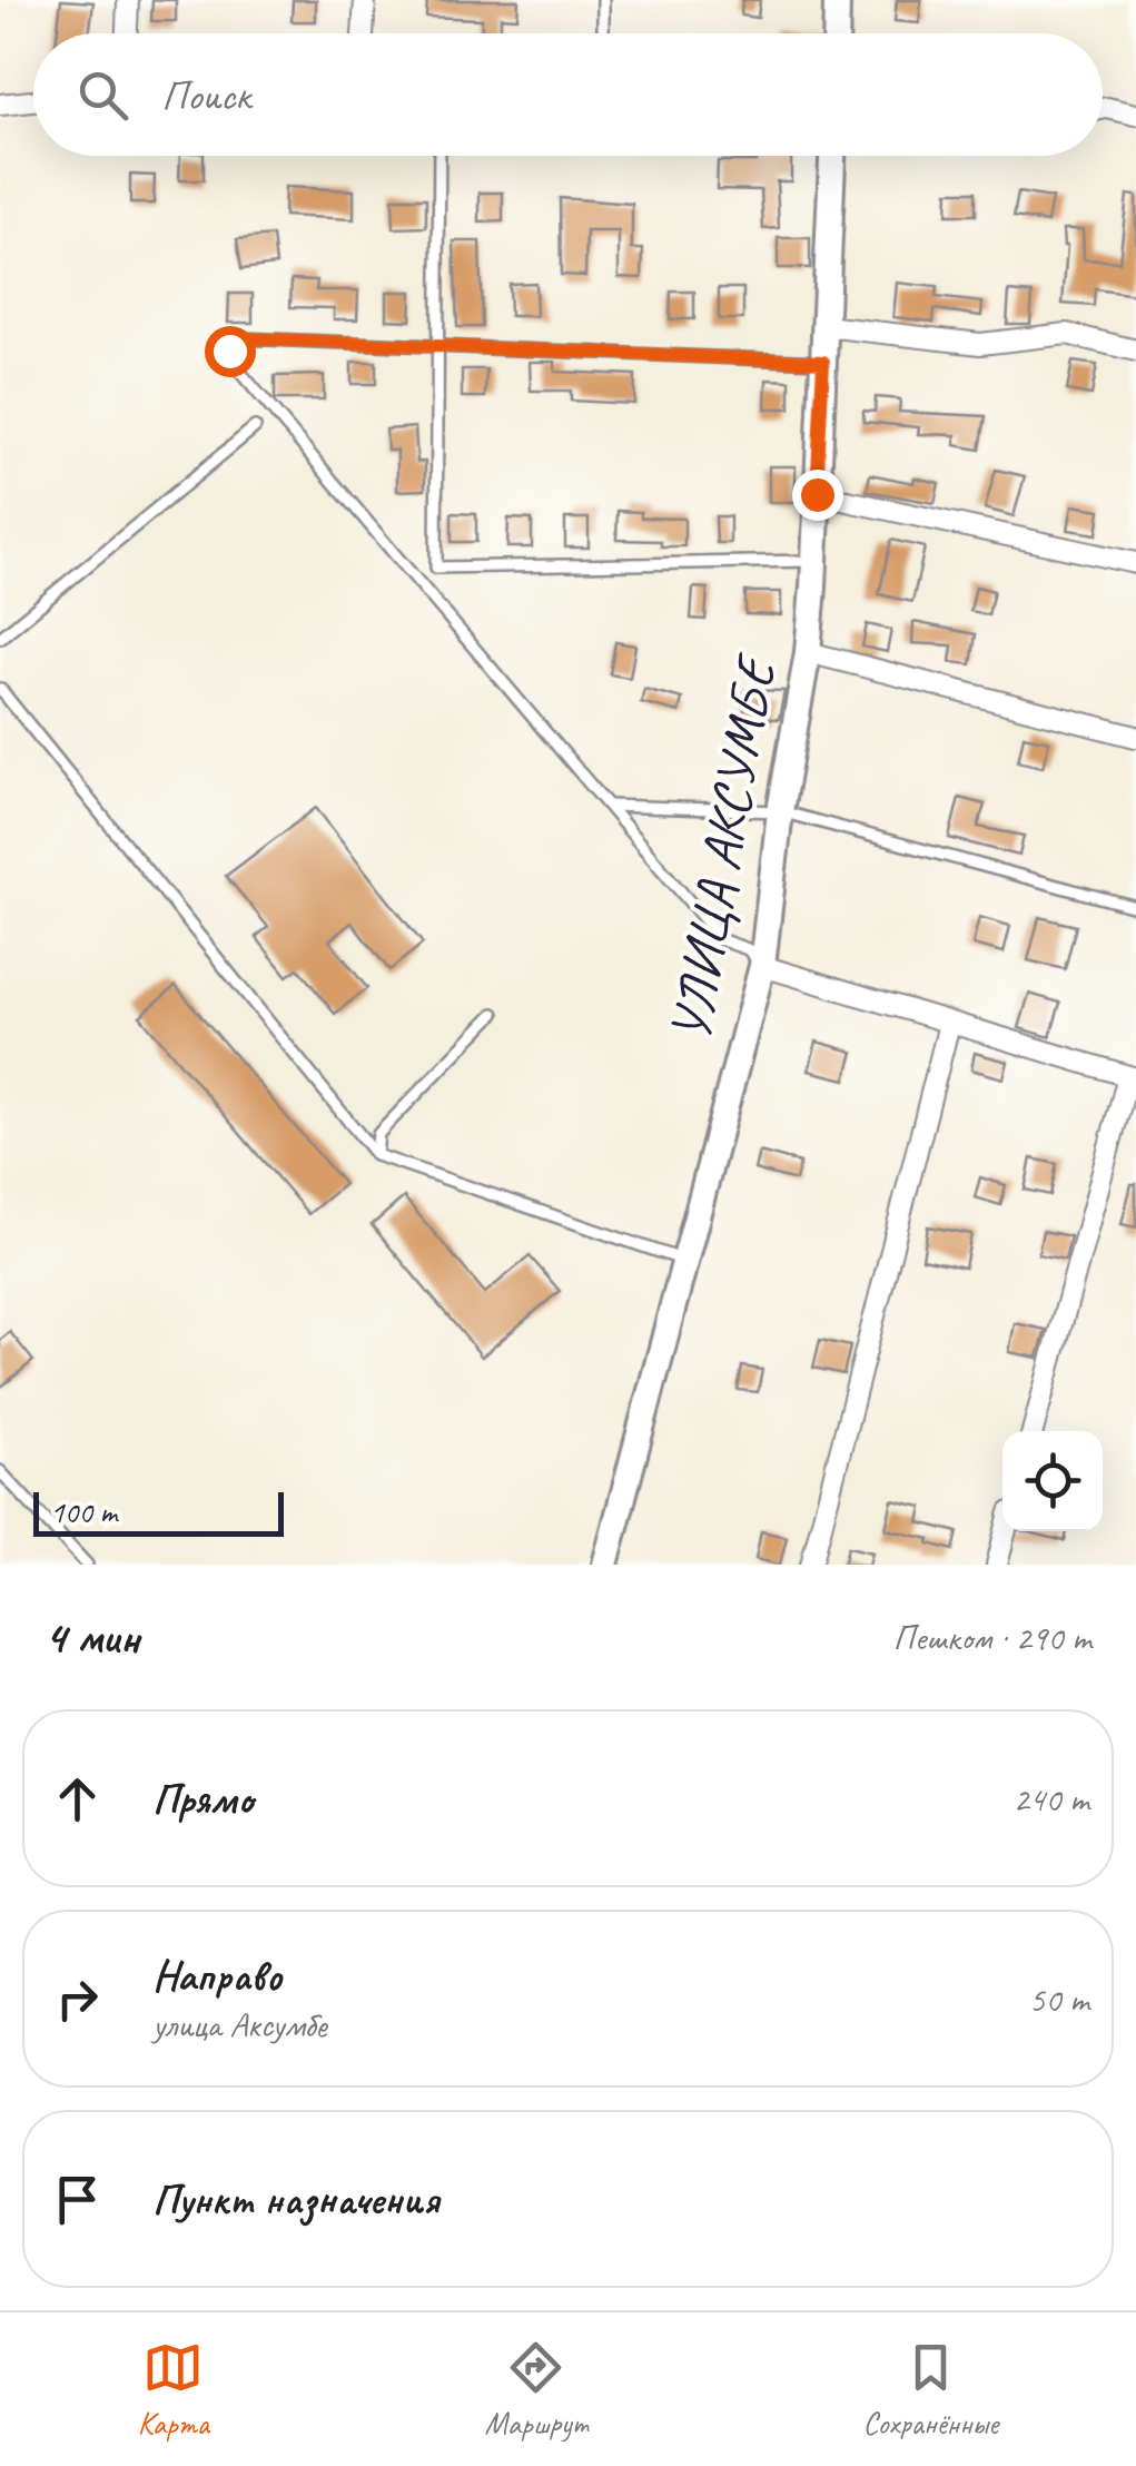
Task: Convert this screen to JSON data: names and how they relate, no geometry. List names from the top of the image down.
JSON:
{
  "streets": {
    "main road": ["УЛИЦА АКСУМБЕ"]
  },
  "scale_bar": "100 m",
  "page": {
    "search": "Поиск",
    "scale": "100 m",
    "heading": ["4 мин", "Пешком · 290 m"],
    "list": [
      ["Прямо", "240 m"],
      ["Направо", "улица Аксумбе", "50 m"],
      "Пункт назначения"
    ],
    "nav": ["Карта", "Маршрут", "Сохранённые"]
  }
}
